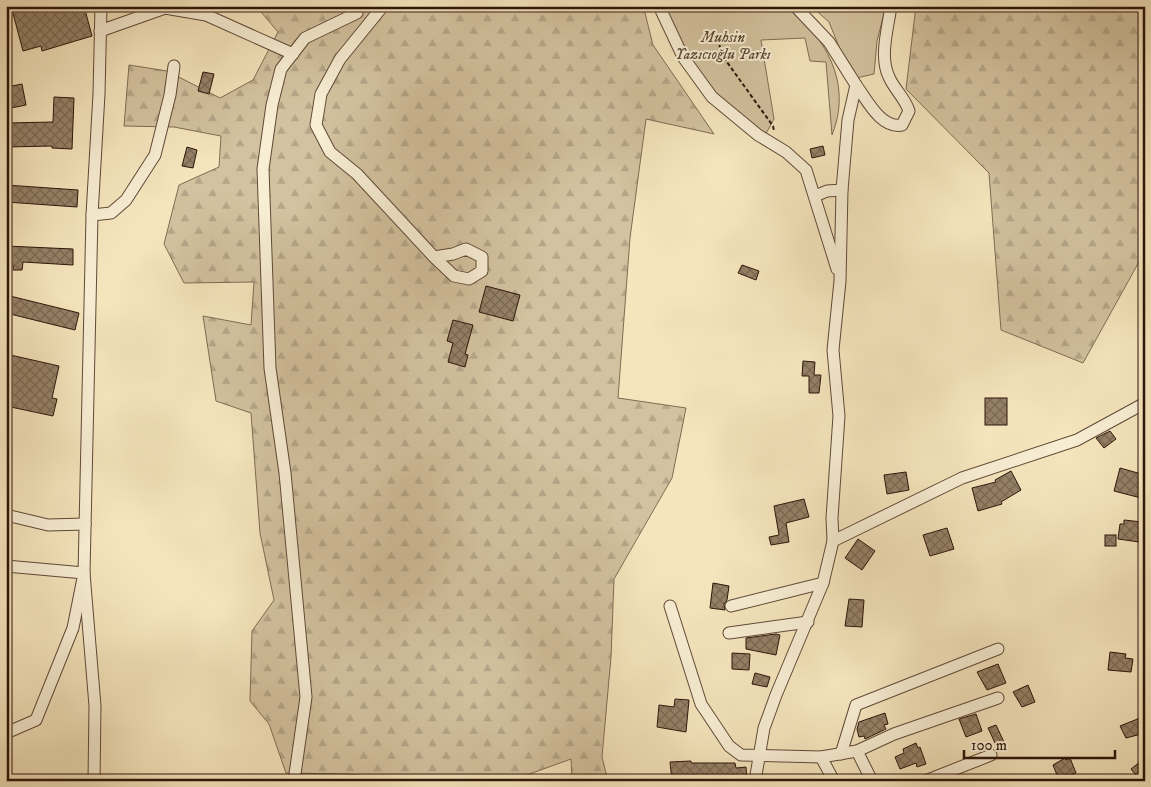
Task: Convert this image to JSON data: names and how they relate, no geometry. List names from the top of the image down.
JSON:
{
  "parks": ["Muhsin Yazıcıoğlu Parkı"],
  "scale_bar": "100 m"
}
